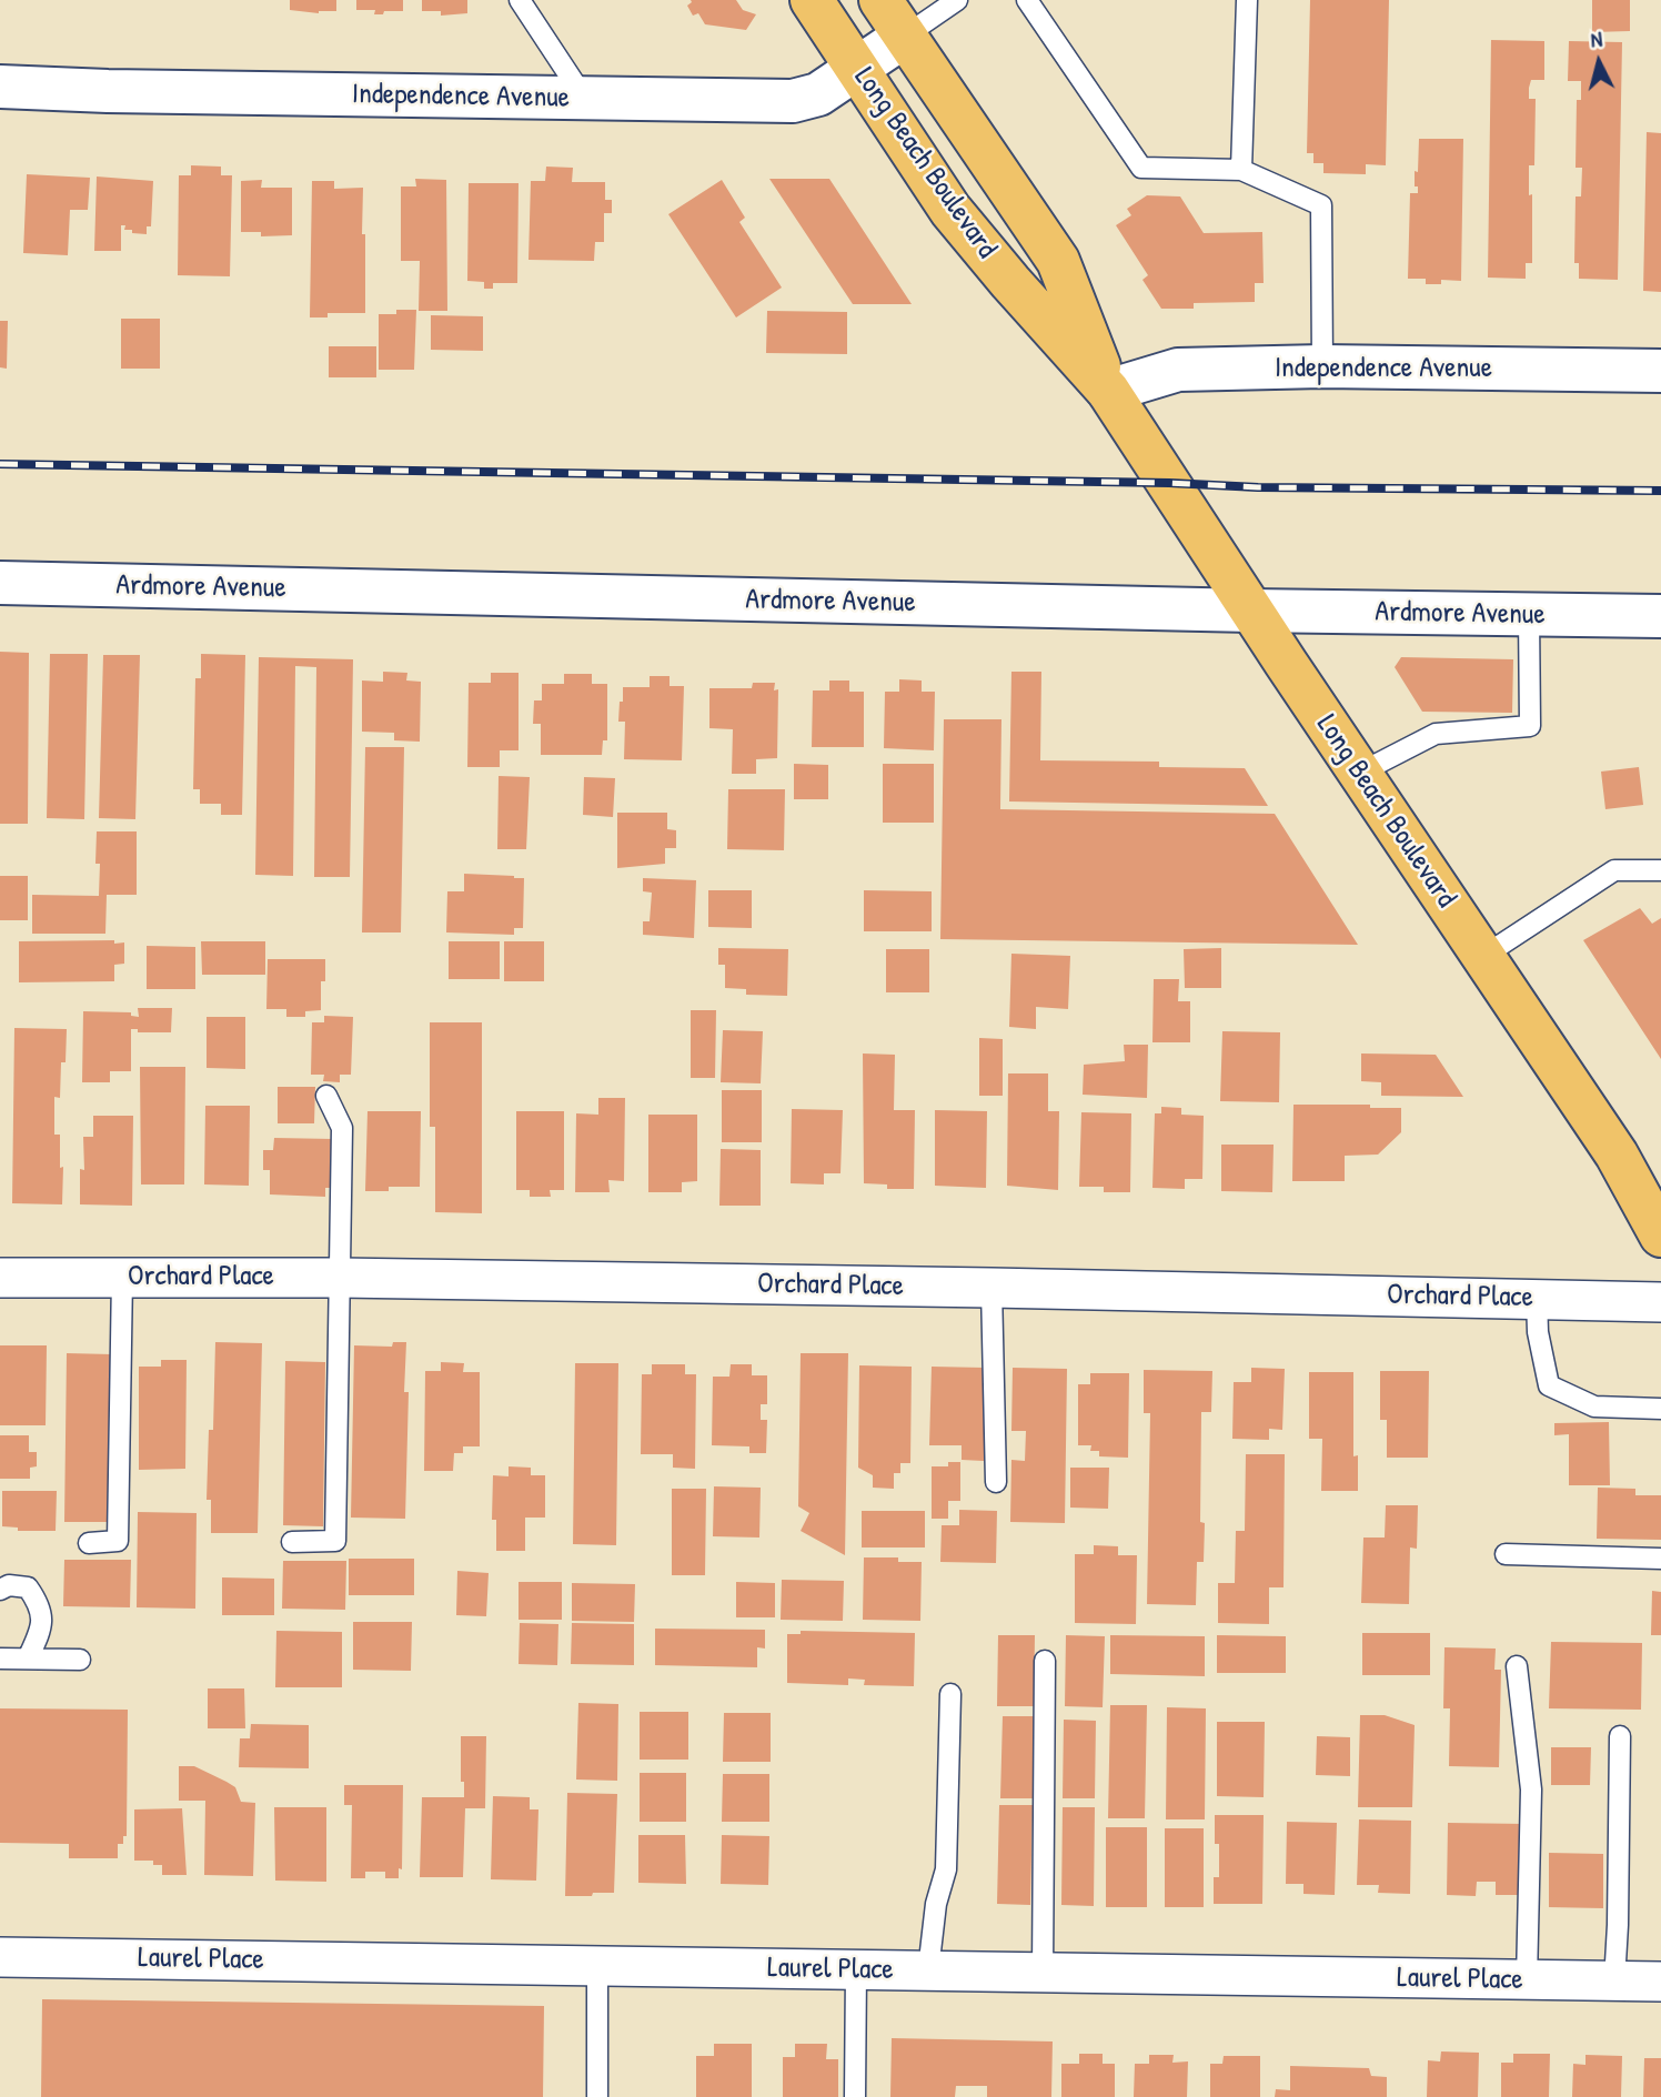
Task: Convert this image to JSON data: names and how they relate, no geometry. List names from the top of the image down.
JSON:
{
  "streets": {
    "main road": ["Long Beach Boulevard"],
    "street": [
      "Independence Avenue",
      "Ardmore Avenue",
      "Orchard Place",
      "Laurel Place"
    ]
  },
  "crossings": [
    ["Independence Avenue", "Long Beach Boulevard"],
    ["Long Beach Boulevard", "Ardmore Avenue"]
  ],
  "north": "top"
}
